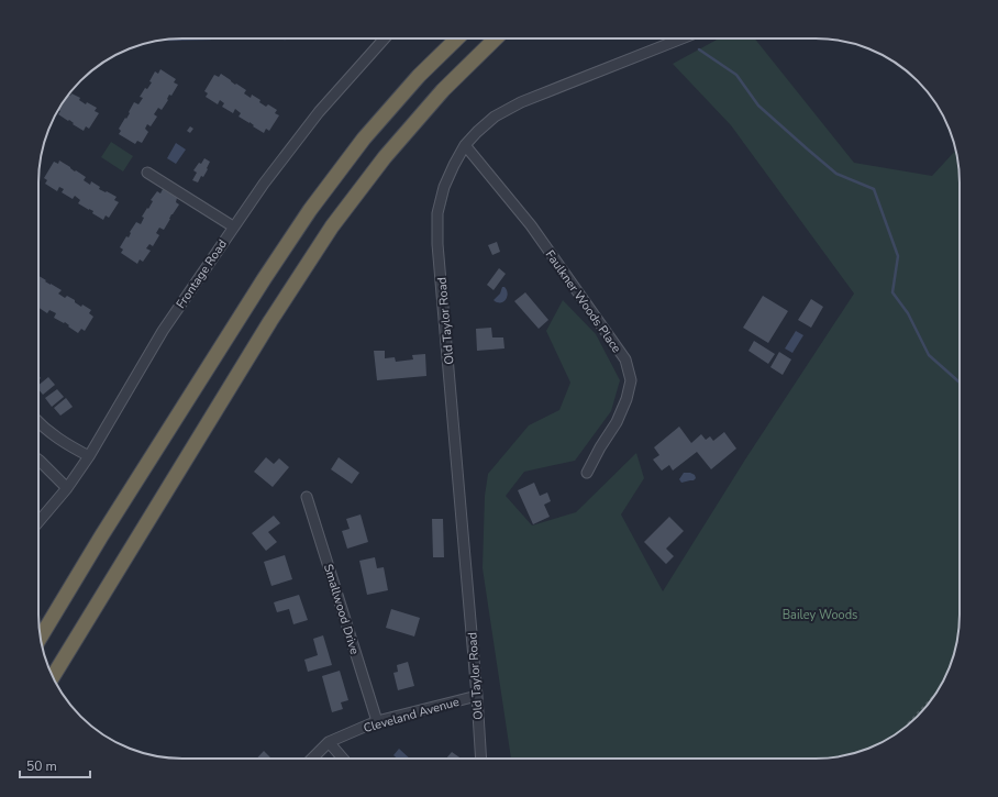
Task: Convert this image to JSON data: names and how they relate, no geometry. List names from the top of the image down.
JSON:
{
  "streets": {
    "street": [
      "Frontage Road",
      "Faulkner Woods Place",
      "Old Taylor Road",
      "Smallwood Drive",
      "Cleveland Avenue"
    ]
  },
  "crossings": [
    ["Faulkner Woods Place", "Old Taylor Road"],
    ["Old Taylor Road", "Cleveland Avenue"],
    ["Smallwood Drive", "Cleveland Avenue"]
  ],
  "parks": ["Bailey Woods"],
  "scale_bar": "50 m"
}
